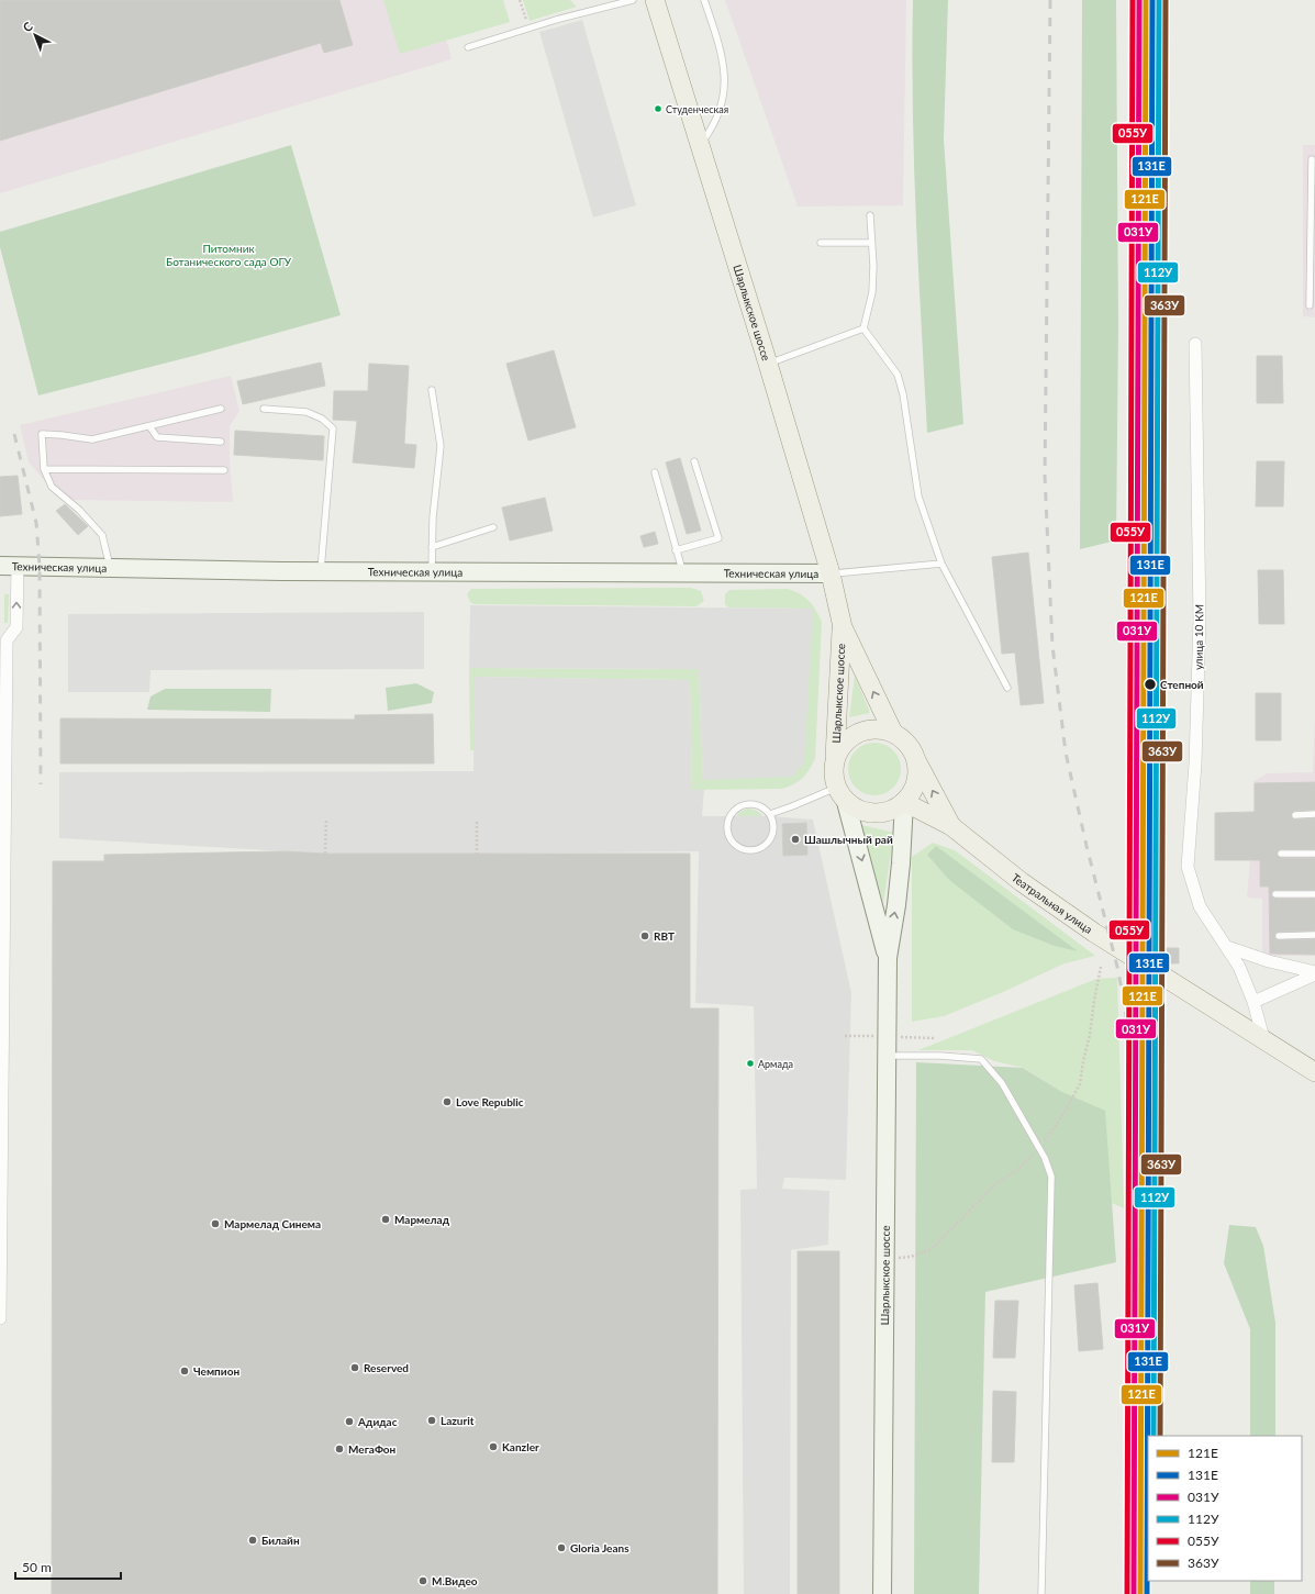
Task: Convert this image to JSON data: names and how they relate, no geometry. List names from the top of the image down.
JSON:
{
  "streets": {
    "main road": ["Шарлыкское шоссе", "Театральная улица"],
    "street": ["Техническая улица", "улица 10 КМ"]
  },
  "crossings": [
    ["Шарлыкское шоссе", "Техническая улица"],
    ["Шарлыкское шоссе", "Театральная улица"],
    ["улица 10 КМ", "Театральная улица"]
  ],
  "parks": ["Питомник Ботанического сада ОГУ"],
  "places": [
    "Студенческая",
    "Степной",
    "Шашлычный рай",
    "RBT",
    "Армада",
    "Love Republic",
    "Мармелад",
    "Мармелад Синема",
    "Reserved",
    "Чемпион",
    "Lazurit",
    "Адидас",
    "Kanzler",
    "МегаФон",
    "Билайн",
    "Gloria Jeans",
    "М.Видео"
  ],
  "lines": [
    "transit line 121Е",
    "transit line 131Е",
    "transit line 031У",
    "transit line 112У",
    "transit line 055У",
    "transit line 363У"
  ],
  "legend": [
    "121Е",
    "131Е",
    "031У",
    "112У",
    "055У",
    "363У"
  ],
  "scale_bar": "50 m",
  "north": "top left"
}
